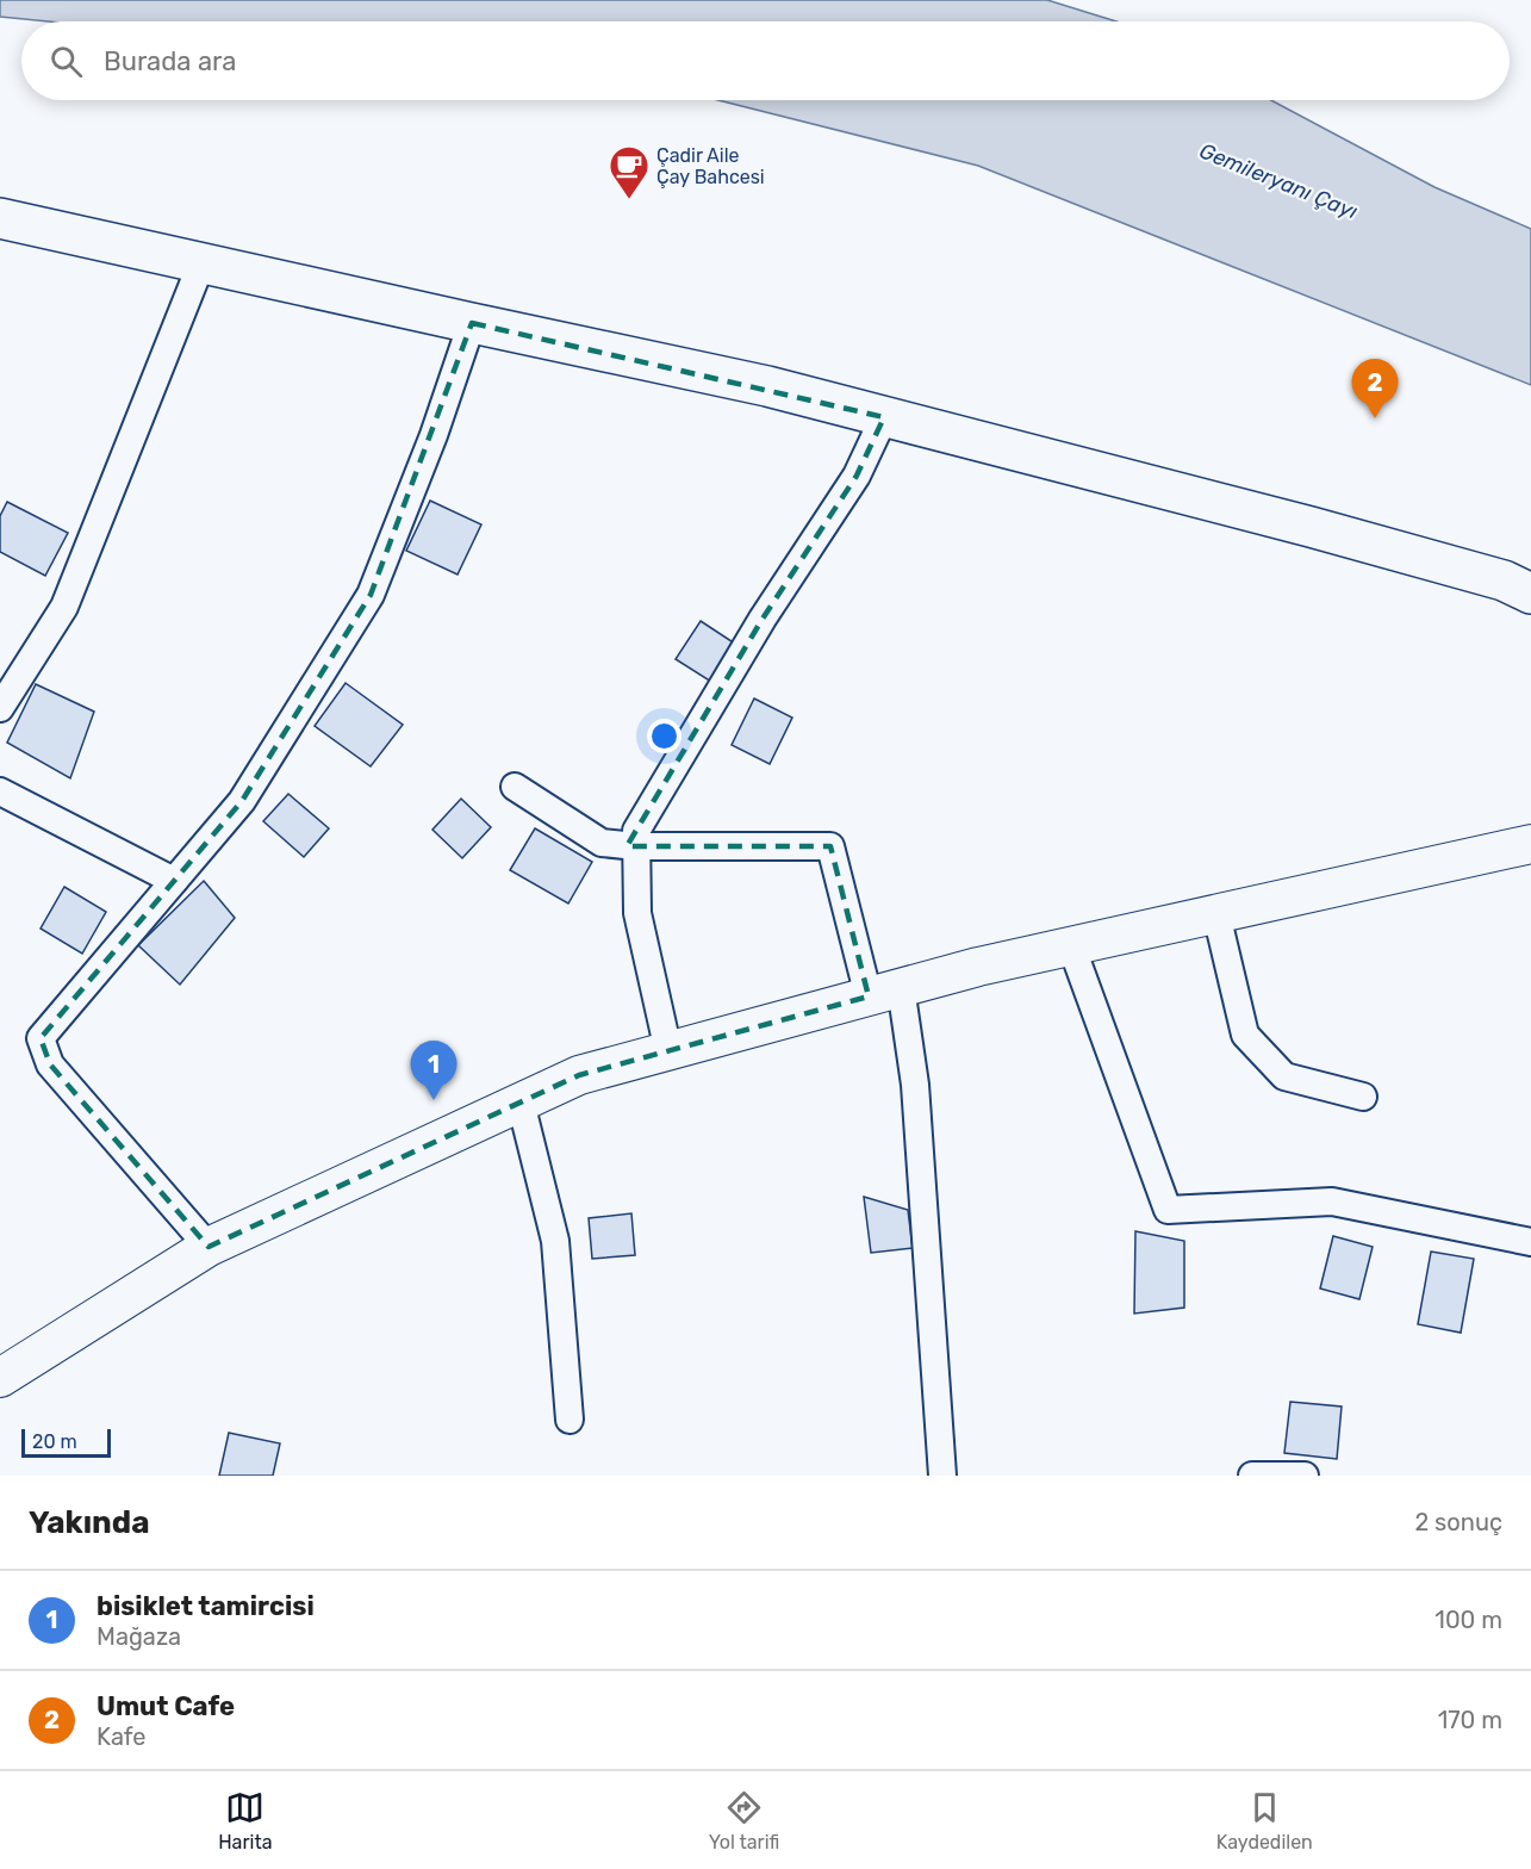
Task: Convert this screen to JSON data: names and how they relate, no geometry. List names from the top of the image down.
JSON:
{
  "water": ["Gemileryanı Çayı"],
  "places": {
    "cafe": ["Çadir Aile Çay Bahcesi"]
  },
  "scale_bar": "20 m",
  "page": {
    "search": "Burada ara",
    "pins": ["2", "1"],
    "scale": "20 m",
    "heading": ["Yakında", "2 sonuç"],
    "list": [
      {
        "mark": "1",
        "name": "bisiklet tamircisi",
        "note": "Mağaza",
        "value": "100 m"
      },
      {
        "mark": "2",
        "name": "Umut Cafe",
        "note": "Kafe",
        "value": "170 m"
      }
    ],
    "nav": ["Harita", "Yol tarifi", "Kaydedilen"]
  }
}
